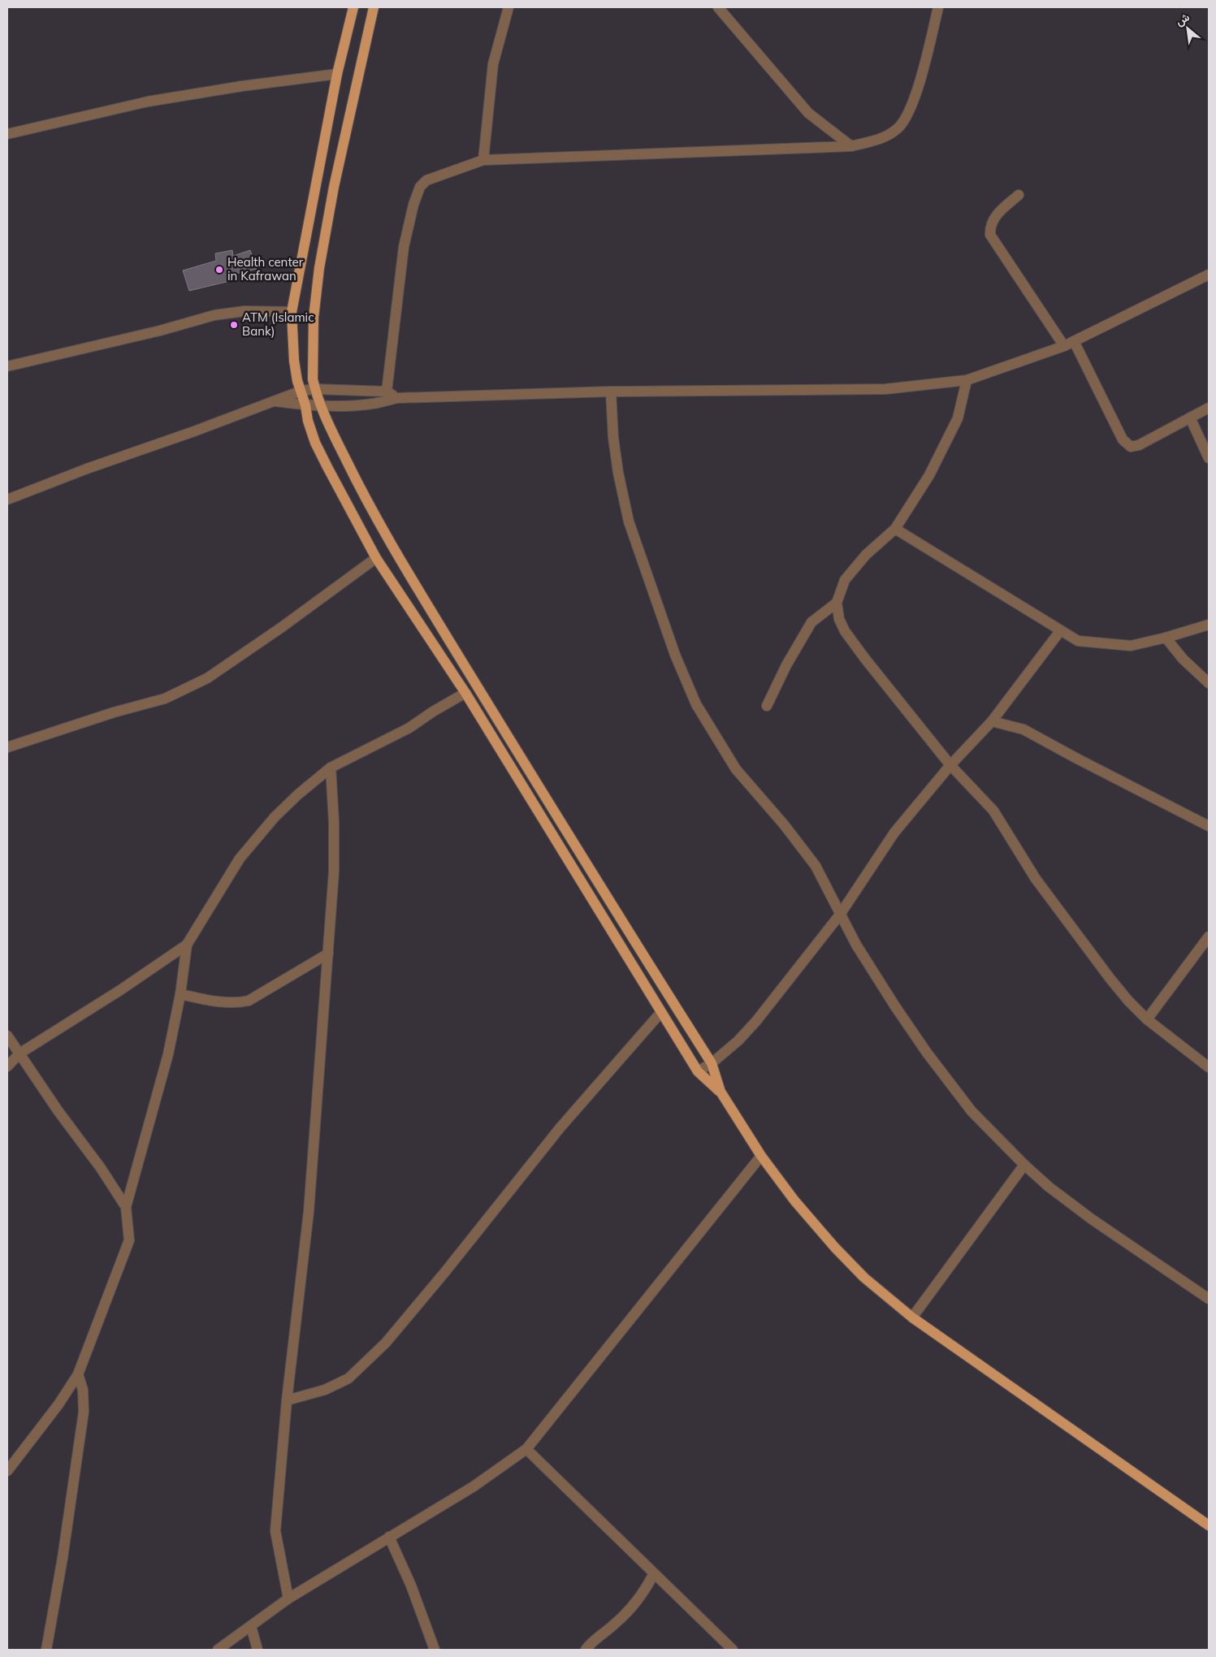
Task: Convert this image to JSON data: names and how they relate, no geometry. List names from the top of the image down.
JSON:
{
  "places": ["Health center in Kafrawan", "ATM (Islamic Bank)"],
  "north": "top left"
}
